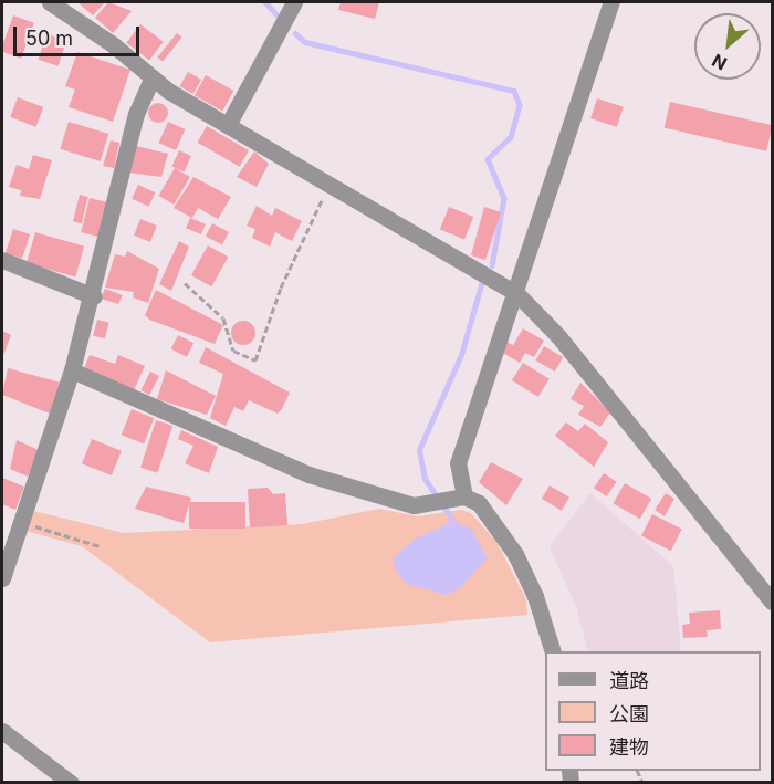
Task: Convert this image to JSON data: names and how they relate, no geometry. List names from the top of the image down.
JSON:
{
  "legend": ["道路", "公園", "建物"],
  "scale_bar": "50 m",
  "north": "bottom left"
}
